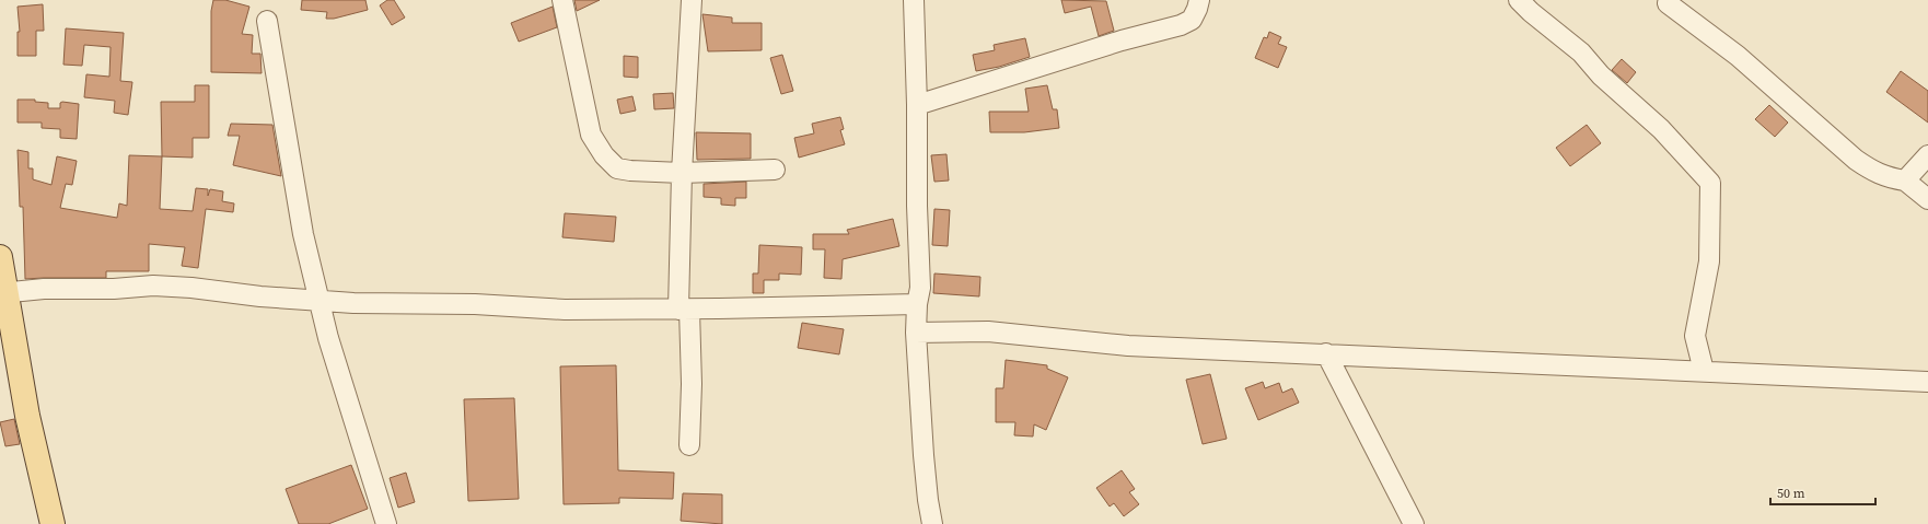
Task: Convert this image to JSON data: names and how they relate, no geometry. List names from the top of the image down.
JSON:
{
  "scale_bar": "50 m"
}
